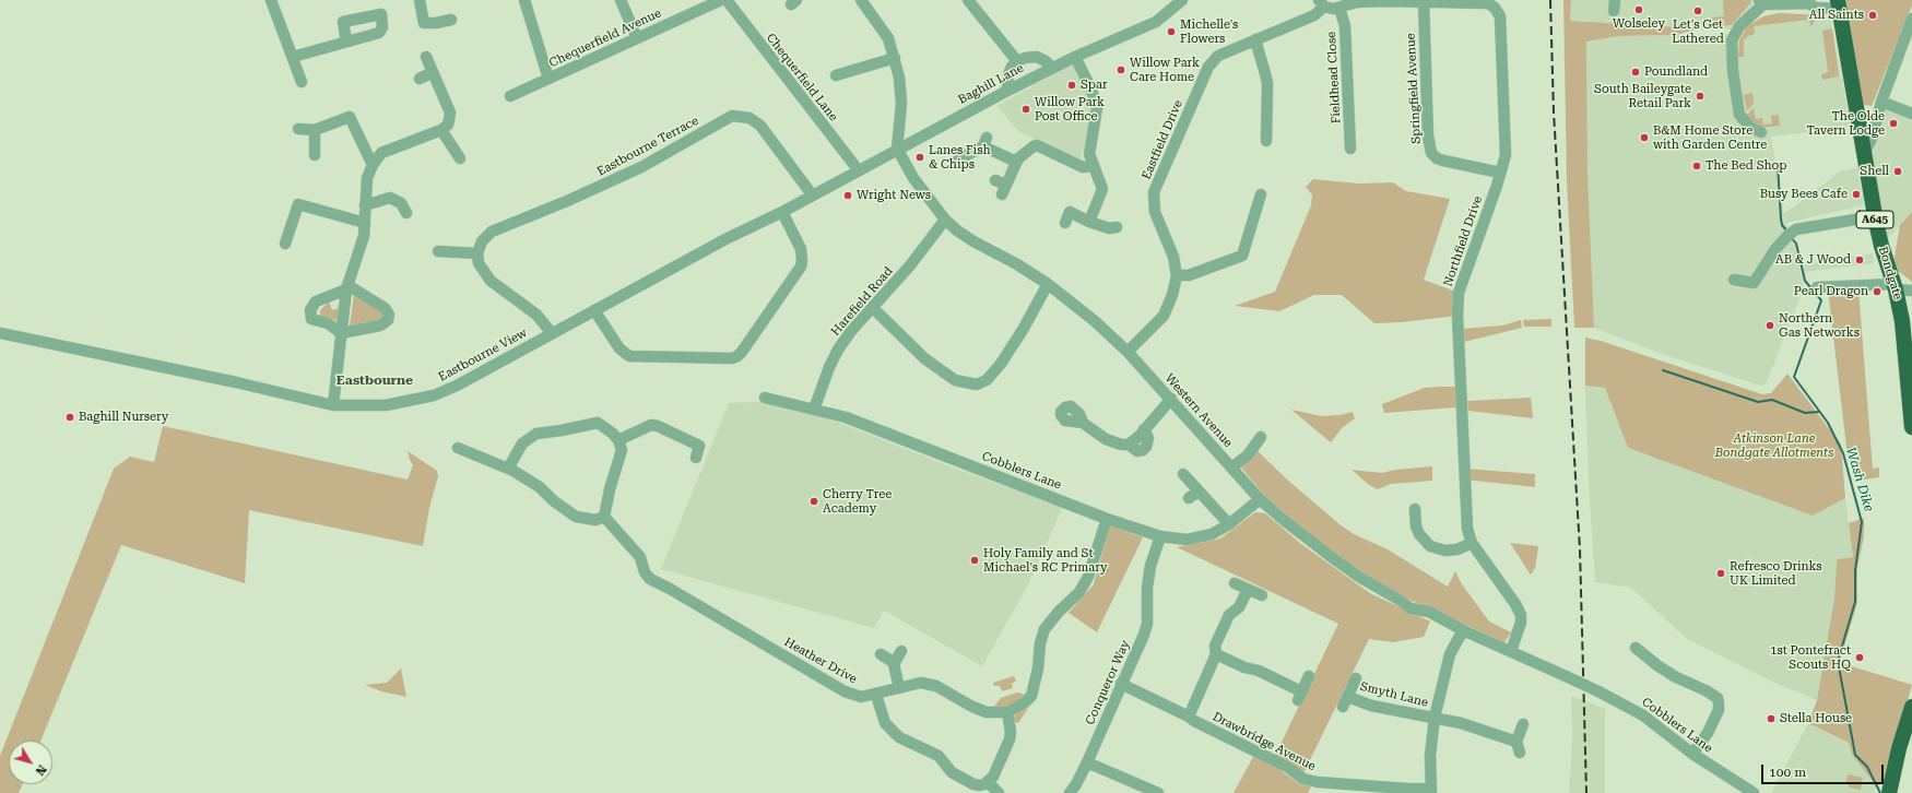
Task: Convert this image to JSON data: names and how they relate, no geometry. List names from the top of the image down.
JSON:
{
  "streets": {
    "highway": ["A645", "Bondgate"],
    "street": [
      "Chequerfield Avenue",
      "Chequerfield Lane",
      "Fieldhead Close",
      "Baghill Lane",
      "Springfield Avenue",
      "Eastfield Drive",
      "Eastbourne Terrace",
      "Northfield Drive",
      "Harefield Road",
      "Eastbourne View",
      "Western Avenue",
      "Cobblers Lane",
      "Heather Drive",
      "Conqueror Way",
      "Smyth Lane",
      "Drawbridge Avenue"
    ]
  },
  "crossings": [
    ["Chequerfield Lane", "Baghill Lane"],
    ["Fieldhead Close", "Northfield Drive"],
    ["Baghill Lane", "Eastbourne Terrace"],
    ["Baghill Lane", "Eastbourne View"],
    ["Baghill Lane", "Western Avenue"],
    ["Springfield Avenue", "Northfield Drive"],
    ["Eastfield Drive", "Northfield Drive"],
    ["Eastfield Drive", "Western Avenue"],
    ["Eastbourne Terrace", "Eastbourne View"],
    ["A645", "Bondgate"],
    ["Northfield Drive", "Western Avenue"],
    ["Northfield Drive", "Cobblers Lane"],
    ["Harefield Road", "Western Avenue"],
    ["Harefield Road", "Cobblers Lane"],
    ["Western Avenue", "Cobblers Lane"],
    ["Cobblers Lane", "Conqueror Way"],
    ["Conqueror Way", "Drawbridge Avenue"]
  ],
  "districts": ["Eastbourne"],
  "water": ["Wash Dike"],
  "parks": ["Atkinson Lane Bondgate Allotments"],
  "places": [
    "Wolseley",
    "Let's Get Lathered",
    "All Saints",
    "Michelle's Flowers",
    "Willow Park Care Home",
    "Poundland",
    "Spar",
    "South Baileygate Retail Park",
    "Willow Park Post Office",
    "The Olde Tavern Lodge",
    "B&M Home Store with Garden Centre",
    "Lanes Fish & Chips",
    "The Bed Shop",
    "Shell",
    "Busy Bees Cafe",
    "Wright News",
    "AB & J Wood",
    "Pearl Dragon",
    "Northern Gas Networks",
    "Baghill Nursery",
    "Cherry Tree Academy",
    "Holy Family and St Michael's RC Primary",
    "Refresco Drinks UK Limited",
    "1st Pontefract Scouts HQ",
    "Stella House"
  ],
  "scale_bar": "100 m",
  "north": "bottom right"
}
